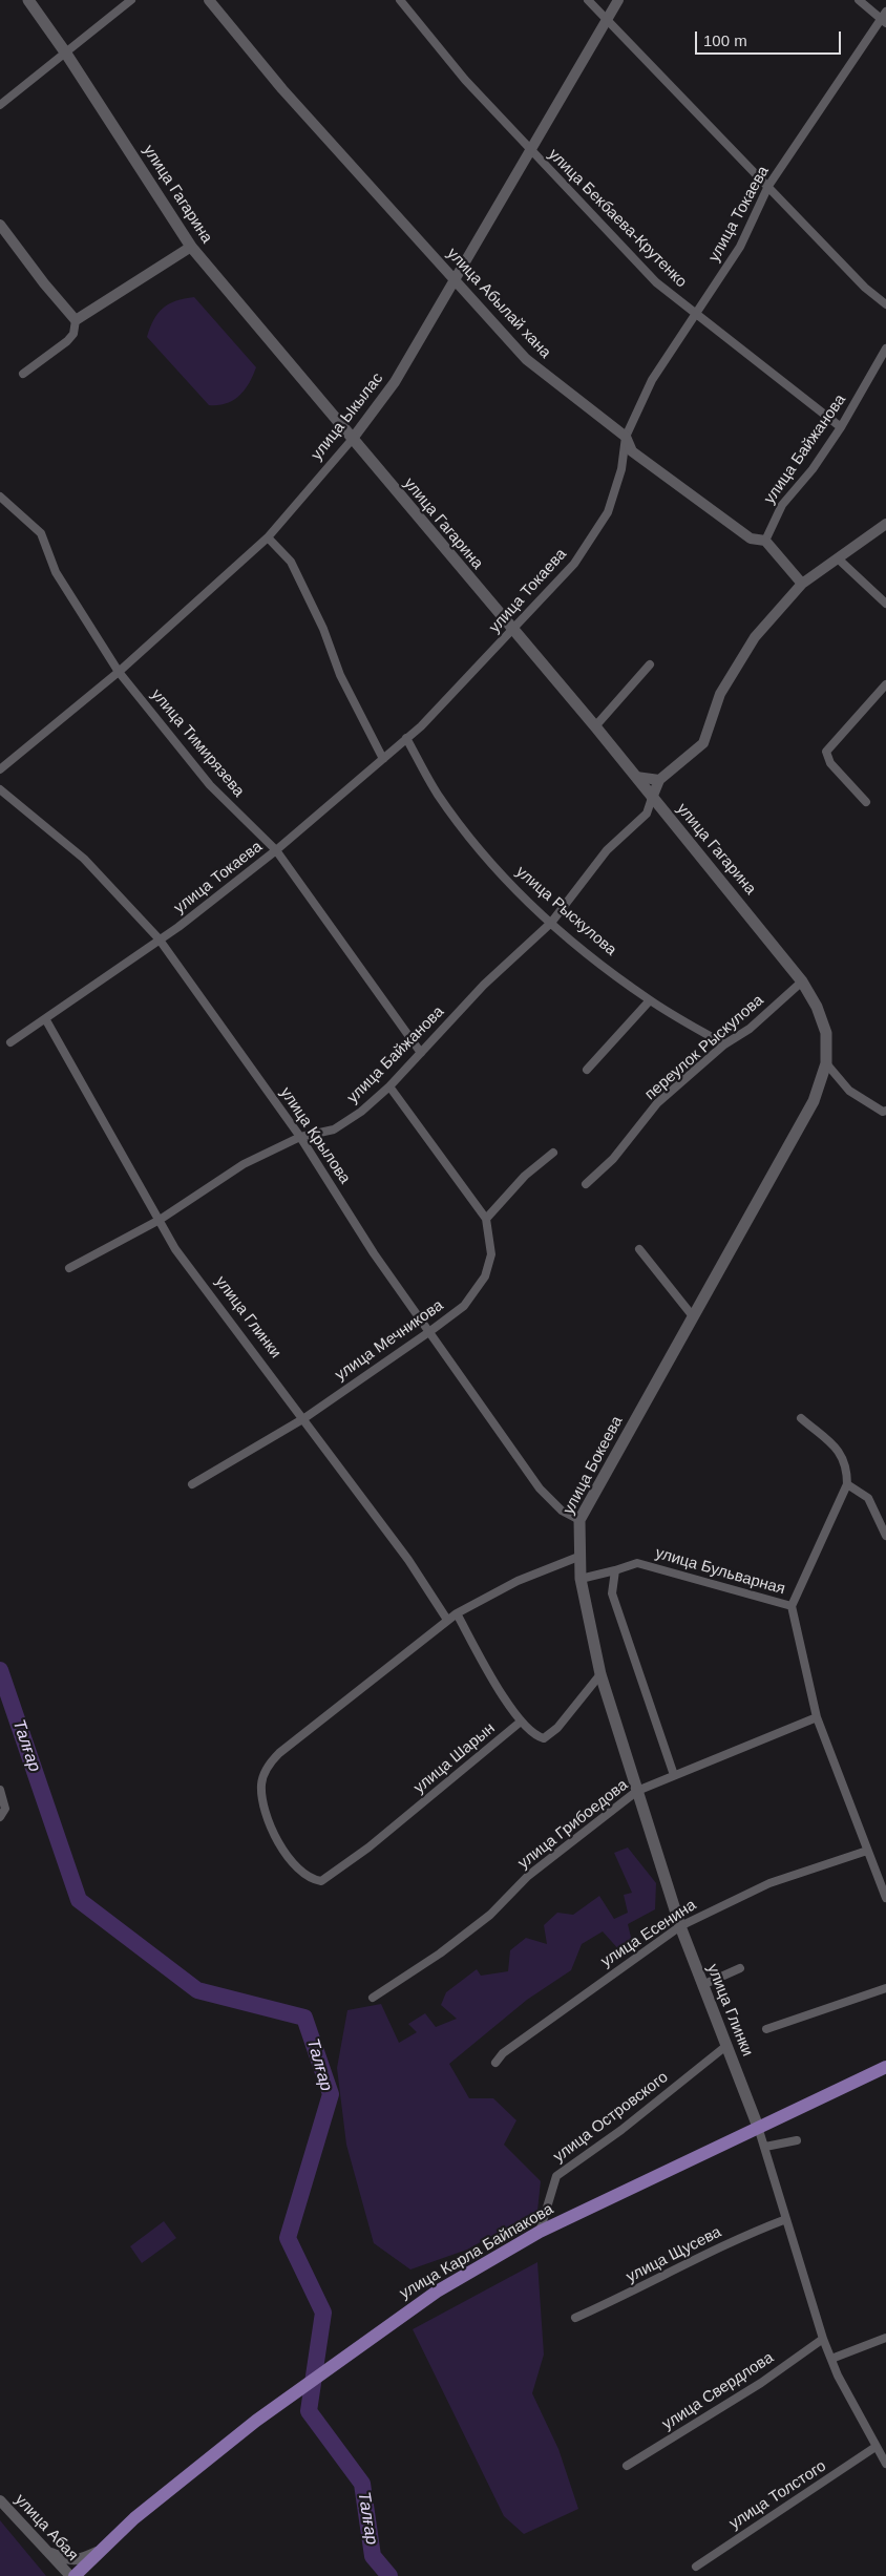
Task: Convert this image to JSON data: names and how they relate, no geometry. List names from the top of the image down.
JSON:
{
  "streets": {
    "main road": [
      "улица Гагарина",
      "улица Глинки",
      "улица Бокеева",
      "улица Карла Байпакова"
    ],
    "street": [
      "улица Токаева",
      "улица Бекбаева-Крутенко",
      "улица Абылай хана",
      "улица Ыкылас",
      "улица Байжанова",
      "улица Тимирязева",
      "улица Рыскулова",
      "переулок Рыскулова",
      "улица Крылова",
      "улица Мечникова",
      "улица Бульварная",
      "улица Шарын",
      "улица Грибоедова",
      "улица Есенина",
      "улица Островского",
      "улица Щусева",
      "улица Свердлова",
      "улица Толстого",
      "улица Абая"
    ]
  },
  "crossings": [
    ["улица Гагарина", "улица Токаева"],
    ["улица Гагарина", "улица Ыкылас"],
    ["улица Гагарина", "улица Байжанова"],
    ["улица Гагарина", "переулок Рыскулова"],
    ["улица Гагарина", "улица Бокеева"],
    ["улица Токаева", "улица Бекбаева-Крутенко"],
    ["улица Токаева", "улица Абылай хана"],
    ["улица Токаева", "улица Тимирязева"],
    ["улица Токаева", "улица Рыскулова"],
    ["улица Токаева", "улица Крылова"],
    ["улица Токаева", "улица Глинки"],
    ["улица Бекбаева-Крутенко", "улица Ыкылас"],
    ["улица Бекбаева-Крутенко", "улица Байжанова"],
    ["улица Абылай хана", "улица Ыкылас"],
    ["улица Абылай хана", "улица Байжанова"],
    ["улица Ыкылас", "улица Тимирязева"],
    ["улица Байжанова", "улица Тимирязева"],
    ["улица Байжанова", "улица Рыскулова"],
    ["улица Байжанова", "улица Крылова"],
    ["улица Байжанова", "улица Глинки"],
    ["улица Байжанова", "улица Мечникова"],
    ["улица Рыскулова", "переулок Рыскулова"],
    ["улица Крылова", "улица Мечникова"],
    ["улица Крылова", "улица Бокеева"],
    ["улица Глинки", "улица Мечникова"],
    ["улица Глинки", "улица Бокеева"],
    ["улица Глинки", "улица Бульварная"],
    ["улица Глинки", "улица Шарын"],
    ["улица Глинки", "улица Грибоедова"],
    ["улица Глинки", "улица Есенина"],
    ["улица Глинки", "улица Островского"],
    ["улица Глинки", "улица Карла Байпакова"],
    ["улица Глинки", "улица Щусева"],
    ["улица Глинки", "улица Свердлова"],
    ["улица Глинки", "улица Толстого"],
    ["улица Островского", "улица Карла Байпакова"]
  ],
  "water": ["Талғар"],
  "scale_bar": "100 m"
}
